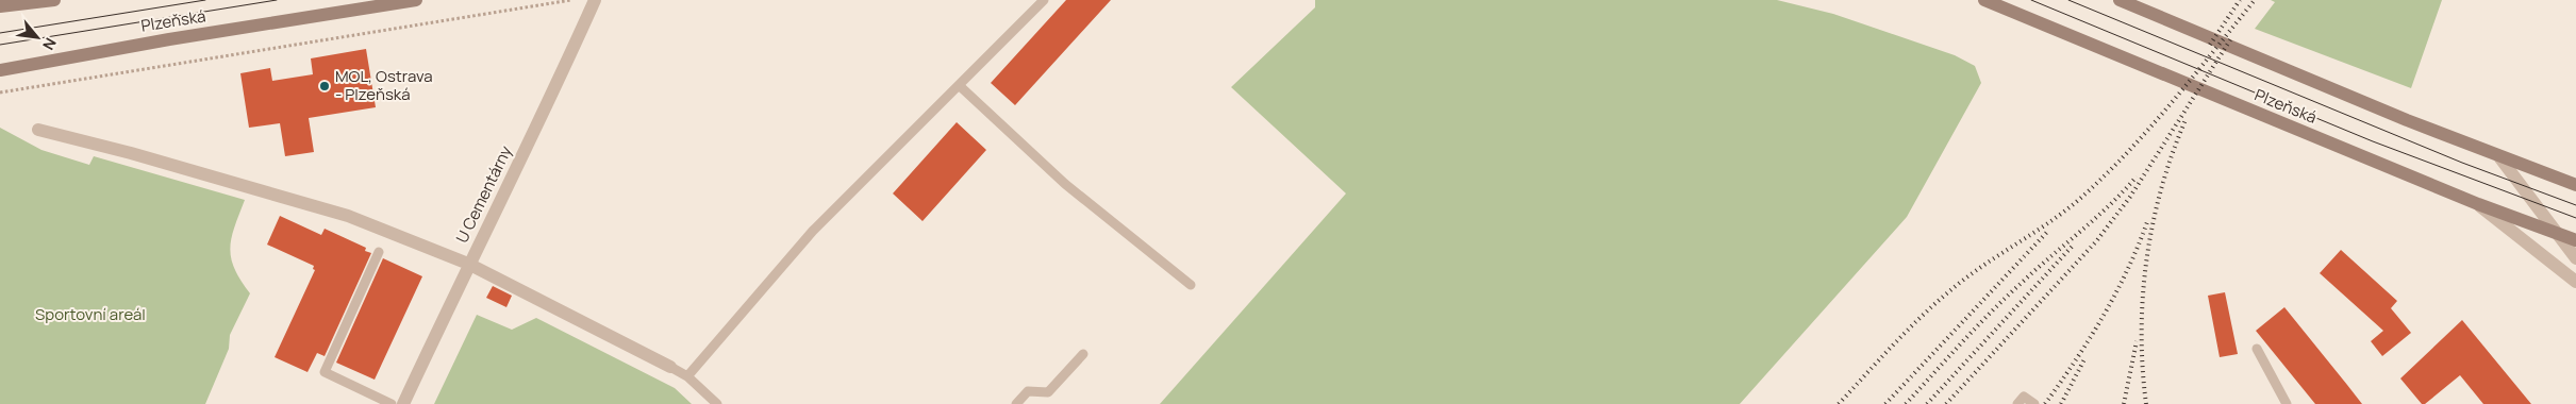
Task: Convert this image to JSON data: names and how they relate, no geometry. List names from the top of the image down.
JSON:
{
  "streets": {
    "main road": ["Plzeňská"],
    "street": ["U Cementárny"]
  },
  "parks": ["Sportovní areál"],
  "places": ["MOL, Ostrava - Plzeňská"],
  "north": "bottom right"
}
